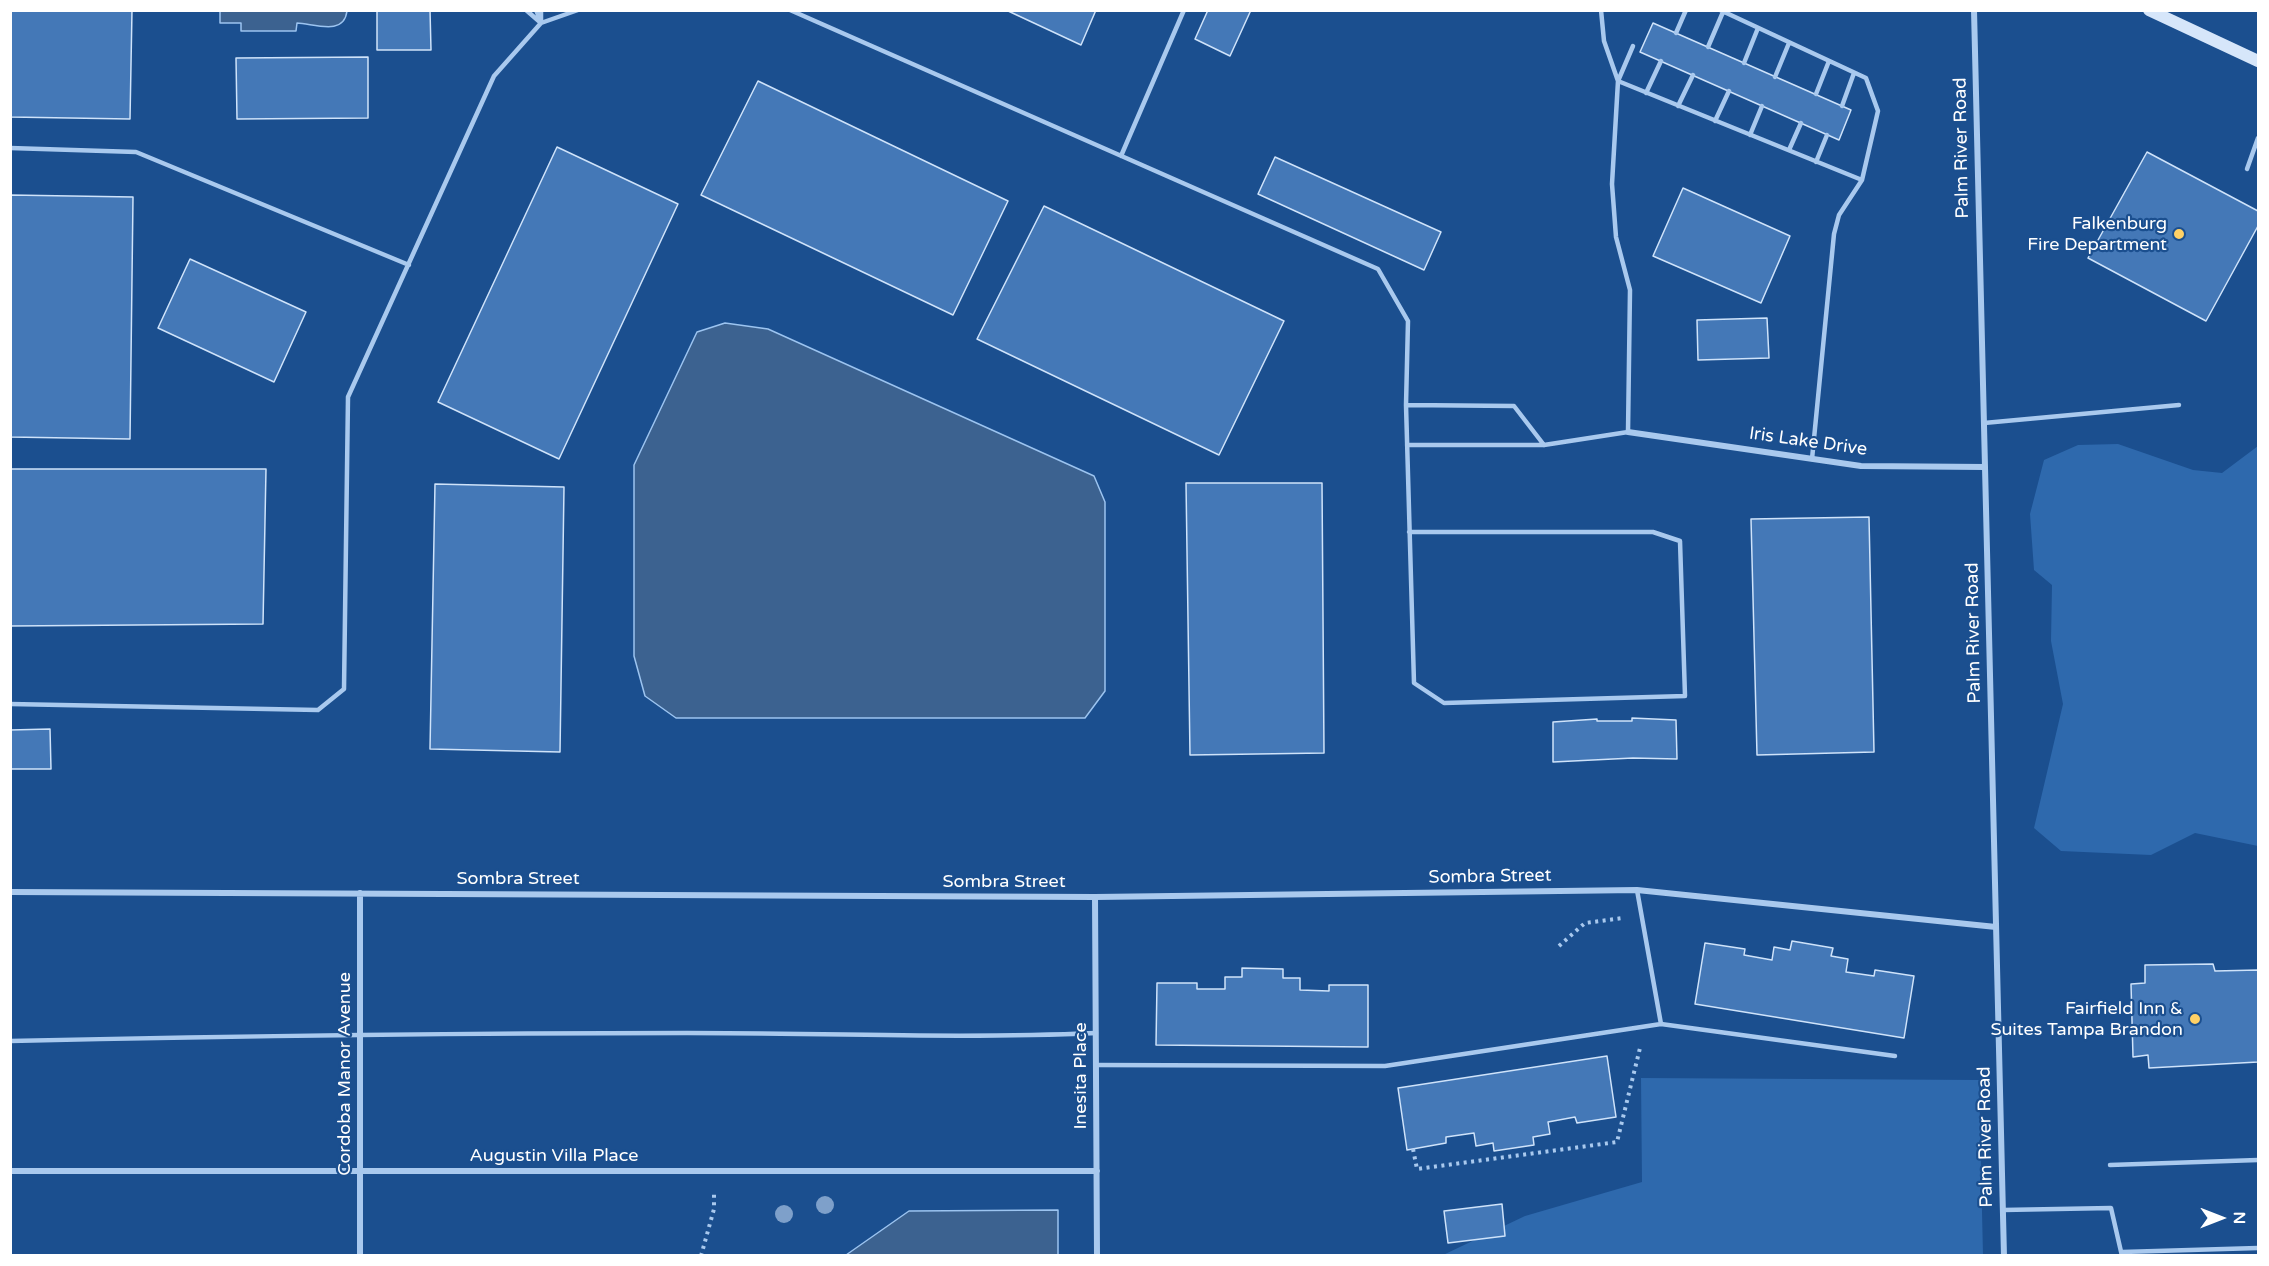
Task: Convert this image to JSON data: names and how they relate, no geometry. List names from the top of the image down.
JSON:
{
  "streets": {
    "street": [
      "Palm River Road",
      "Iris Lake Drive",
      "Sombra Street",
      "Cordoba Manor Avenue",
      "Inesita Place",
      "Augustin Villa Place"
    ]
  },
  "crossings": [
    ["Palm River Road", "Iris Lake Drive"],
    ["Palm River Road", "Sombra Street"],
    ["Sombra Street", "Cordoba Manor Avenue"],
    ["Sombra Street", "Inesita Place"],
    ["Cordoba Manor Avenue", "Augustin Villa Place"],
    ["Inesita Place", "Augustin Villa Place"]
  ],
  "places": ["Falkenburg Fire Department", "Fairfield Inn & Suites Tampa Brandon"],
  "north": "right"
}
